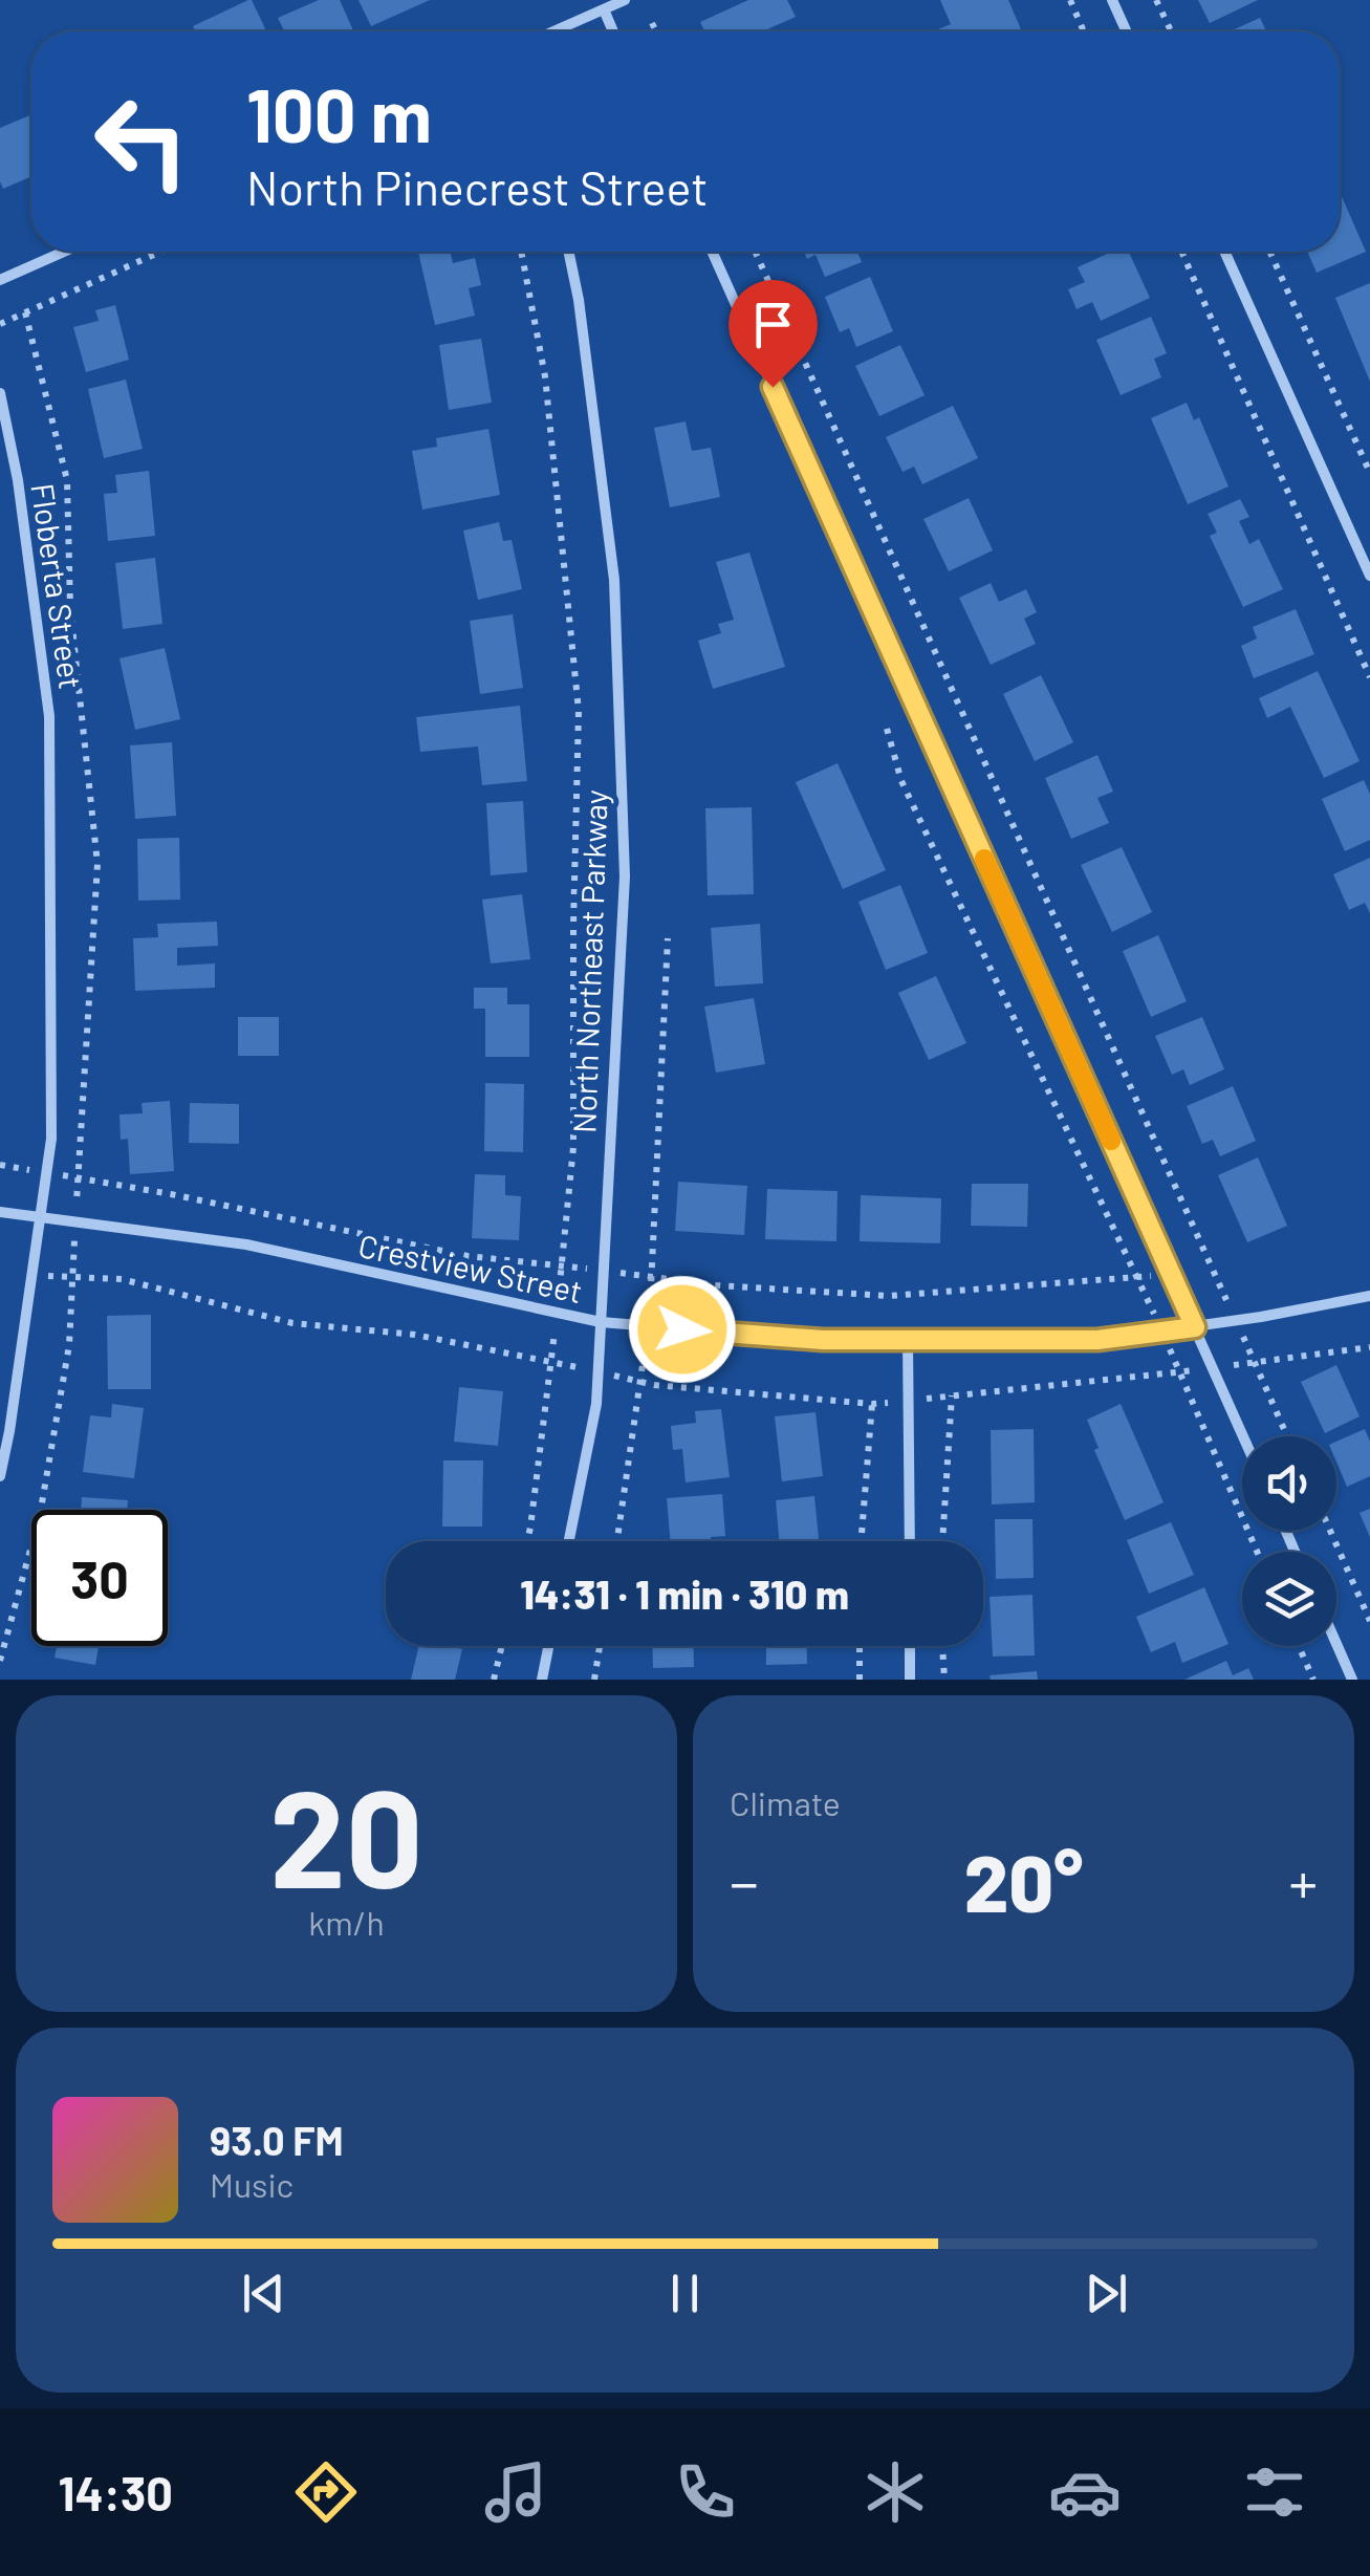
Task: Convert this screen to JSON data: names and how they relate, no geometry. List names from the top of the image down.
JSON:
{
  "streets": {
    "street": ["Floberta Street", "North Northeast Parkway", "Crestview Street"]
  },
  "crossings": [
    ["Floberta Street", "Crestview Street"],
    ["North Northeast Parkway", "Crestview Street"]
  ],
  "page": {
    "turn": ["100 m", "North Pinecrest Street"],
    "limit": "30",
    "trip": "14:31 · 1 min · 310 m",
    "tile": [
      ["20", "km/h"],
      "Climate"
    ],
    "heat": ["−", "20°", "+"],
    "song": ["93.0 FM", "Music"],
    "tabs": "14:30"
  }
}
